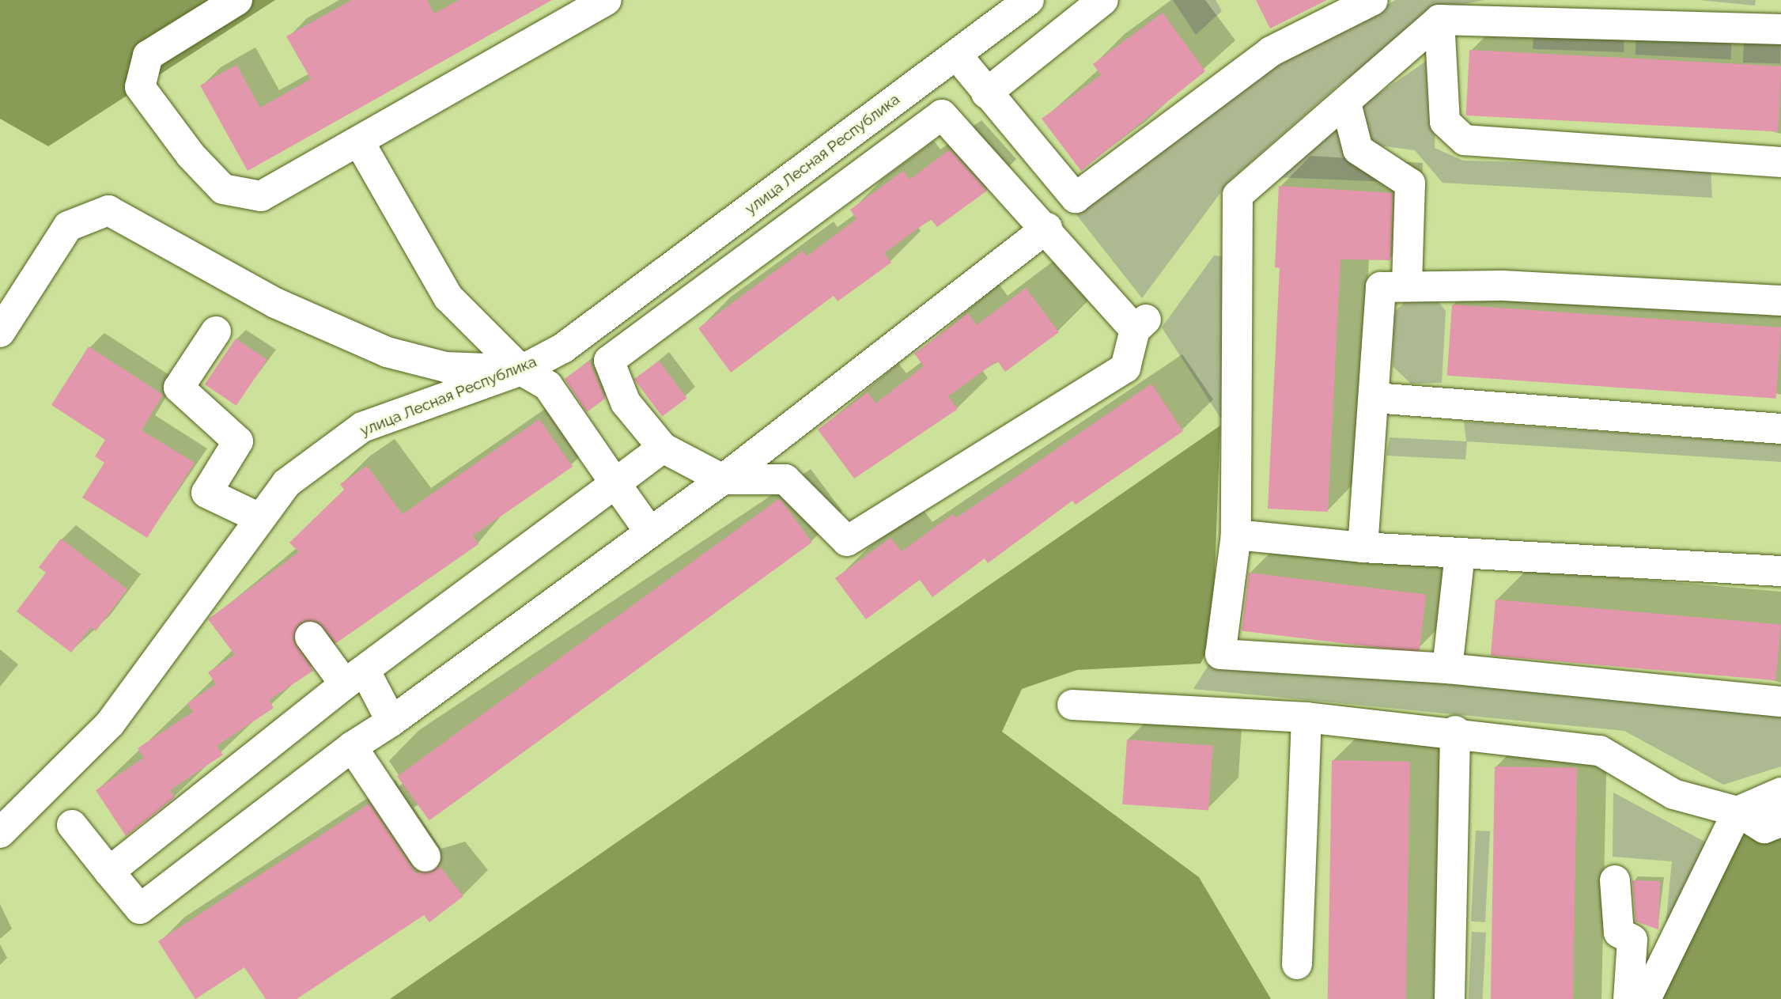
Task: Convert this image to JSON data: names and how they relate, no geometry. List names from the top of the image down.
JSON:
{
  "streets": {
    "street": ["улица Лесная Республика"]
  }
}
